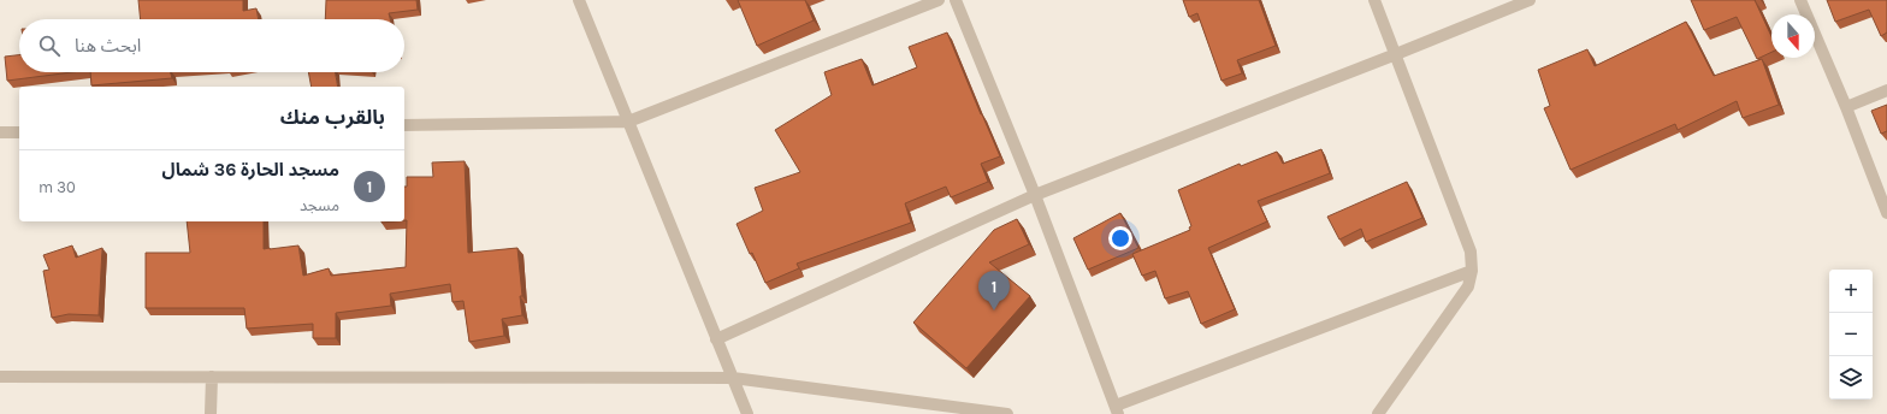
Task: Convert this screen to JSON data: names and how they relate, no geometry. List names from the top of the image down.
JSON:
{
  "north": "bottom",
  "page": {
    "search": "ابحث هنا",
    "heading": "بالقرب منك",
    "list": [
      {
        "mark": "1",
        "name": "مسجد الحارة 36 شمال",
        "note": "مسجد",
        "value": "30 m"
      }
    ],
    "map_buttons": ["+", "−"],
    "pins": "1"
  }
}
